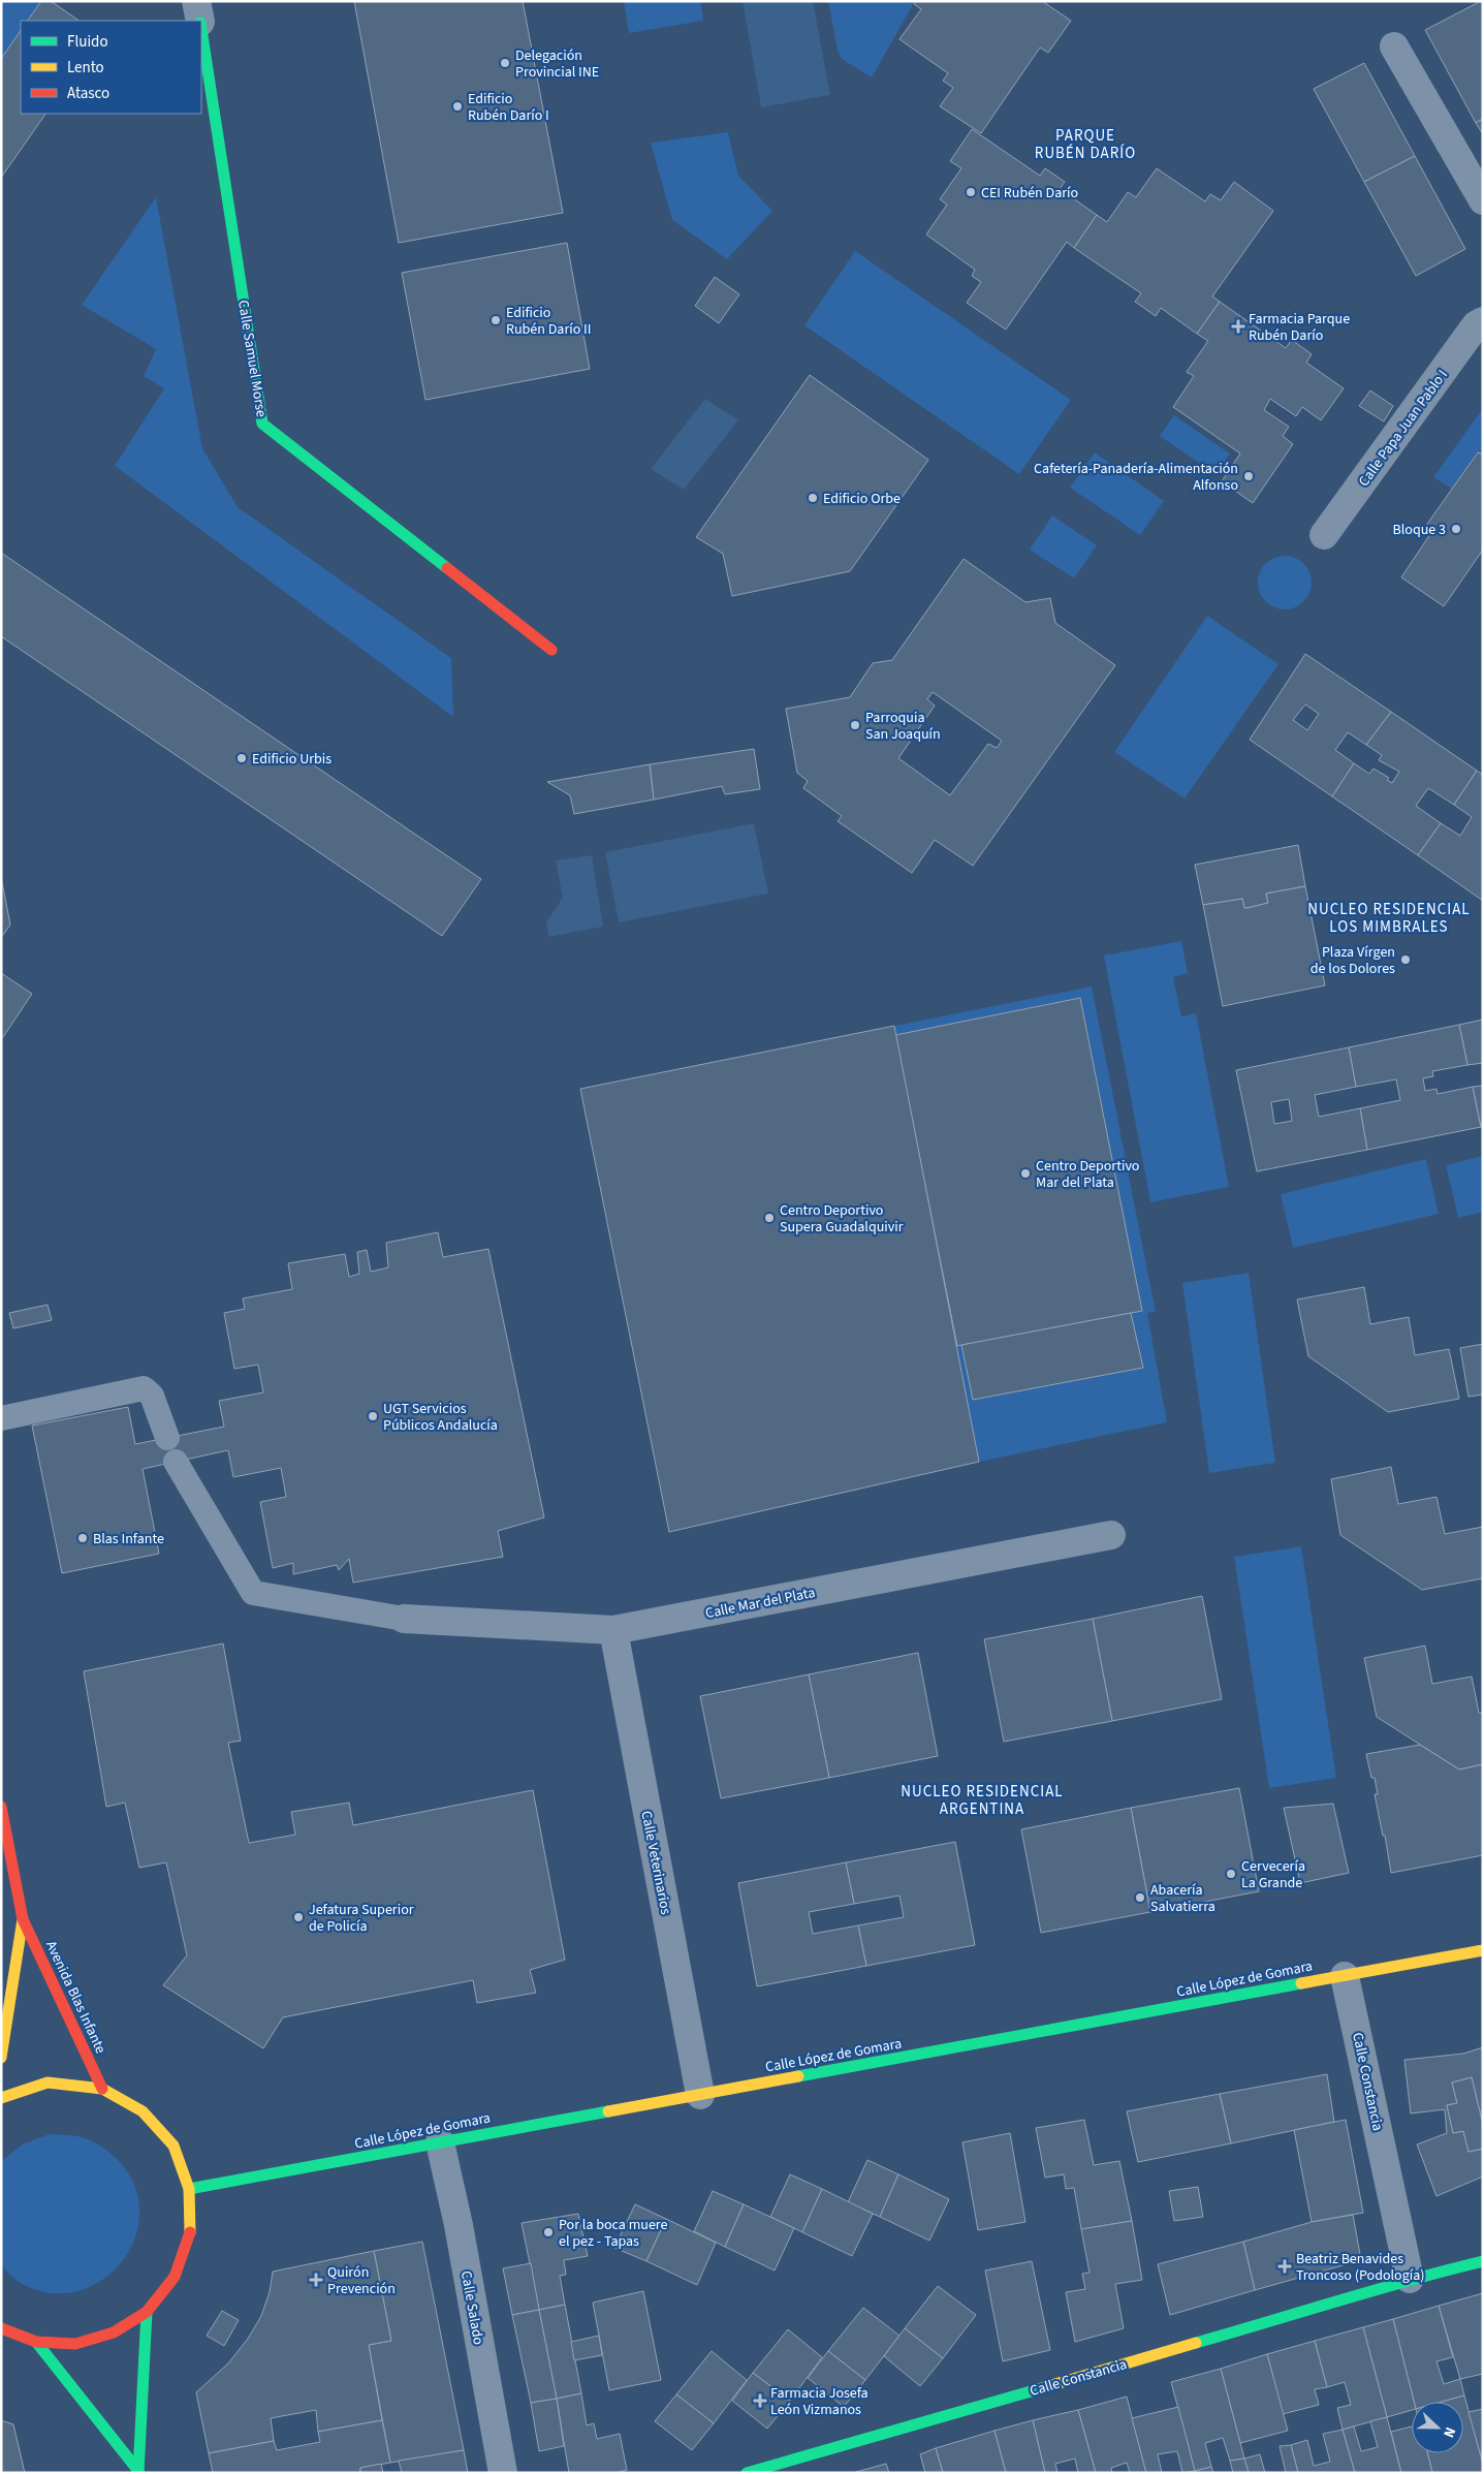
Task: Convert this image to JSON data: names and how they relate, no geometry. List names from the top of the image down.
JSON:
{
  "streets": {
    "main road": [
      "Calle Samuel Morse",
      "Calle López de Gomara",
      "Avenida Blas Infante",
      "Calle Constancia"
    ],
    "street": [
      "Calle Papa Juan Pablo I",
      "Calle Mar del Plata",
      "Calle Veterinarios",
      "Calle Salado"
    ]
  },
  "crossings": [
    ["Calle Mar del Plata", "Calle Veterinarios"],
    ["Calle Veterinarios", "Calle López de Gomara"],
    ["Calle López de Gomara", "Calle Constancia"],
    ["Calle López de Gomara", "Calle Salado"]
  ],
  "districts": ["PARQUE RUBÉN DARÍO", "NUCLEO RESIDENCIAL LOS MIMBRALES", "NUCLEO RESIDENCIAL ARGENTINA"],
  "places": {
    "other": [
      "Delegación Provincial INE",
      "Edificio Rubén Darío I",
      "CEI Rubén Darío",
      "Edificio Rubén Darío II",
      "Cafetería-Panadería-Alimentación Alfonso",
      "Edificio Orbe",
      "Bloque 3",
      "Parroquia San Joaquín",
      "Edificio Urbis",
      "Plaza Vírgen de los Dolores",
      "Centro Deportivo Mar del Plata",
      "Centro Deportivo Supera Guadalquivir",
      "UGT Servicios Públicos Andalucía",
      "Blas Infante",
      "Cervecería La Grande",
      "Abacería Salvatierra",
      "Jefatura Superior de Policía",
      "Por la boca muere el pez - Tapas"
    ],
    "health": [
      "Farmacia Parque Rubén Darío",
      "Beatriz Benavides Troncoso (Podología)",
      "Quirón Prevención",
      "Farmacia Josefa León Vizmanos"
    ]
  },
  "legend": ["Fluido", "Lento", "Atasco"],
  "north": "right"
}
